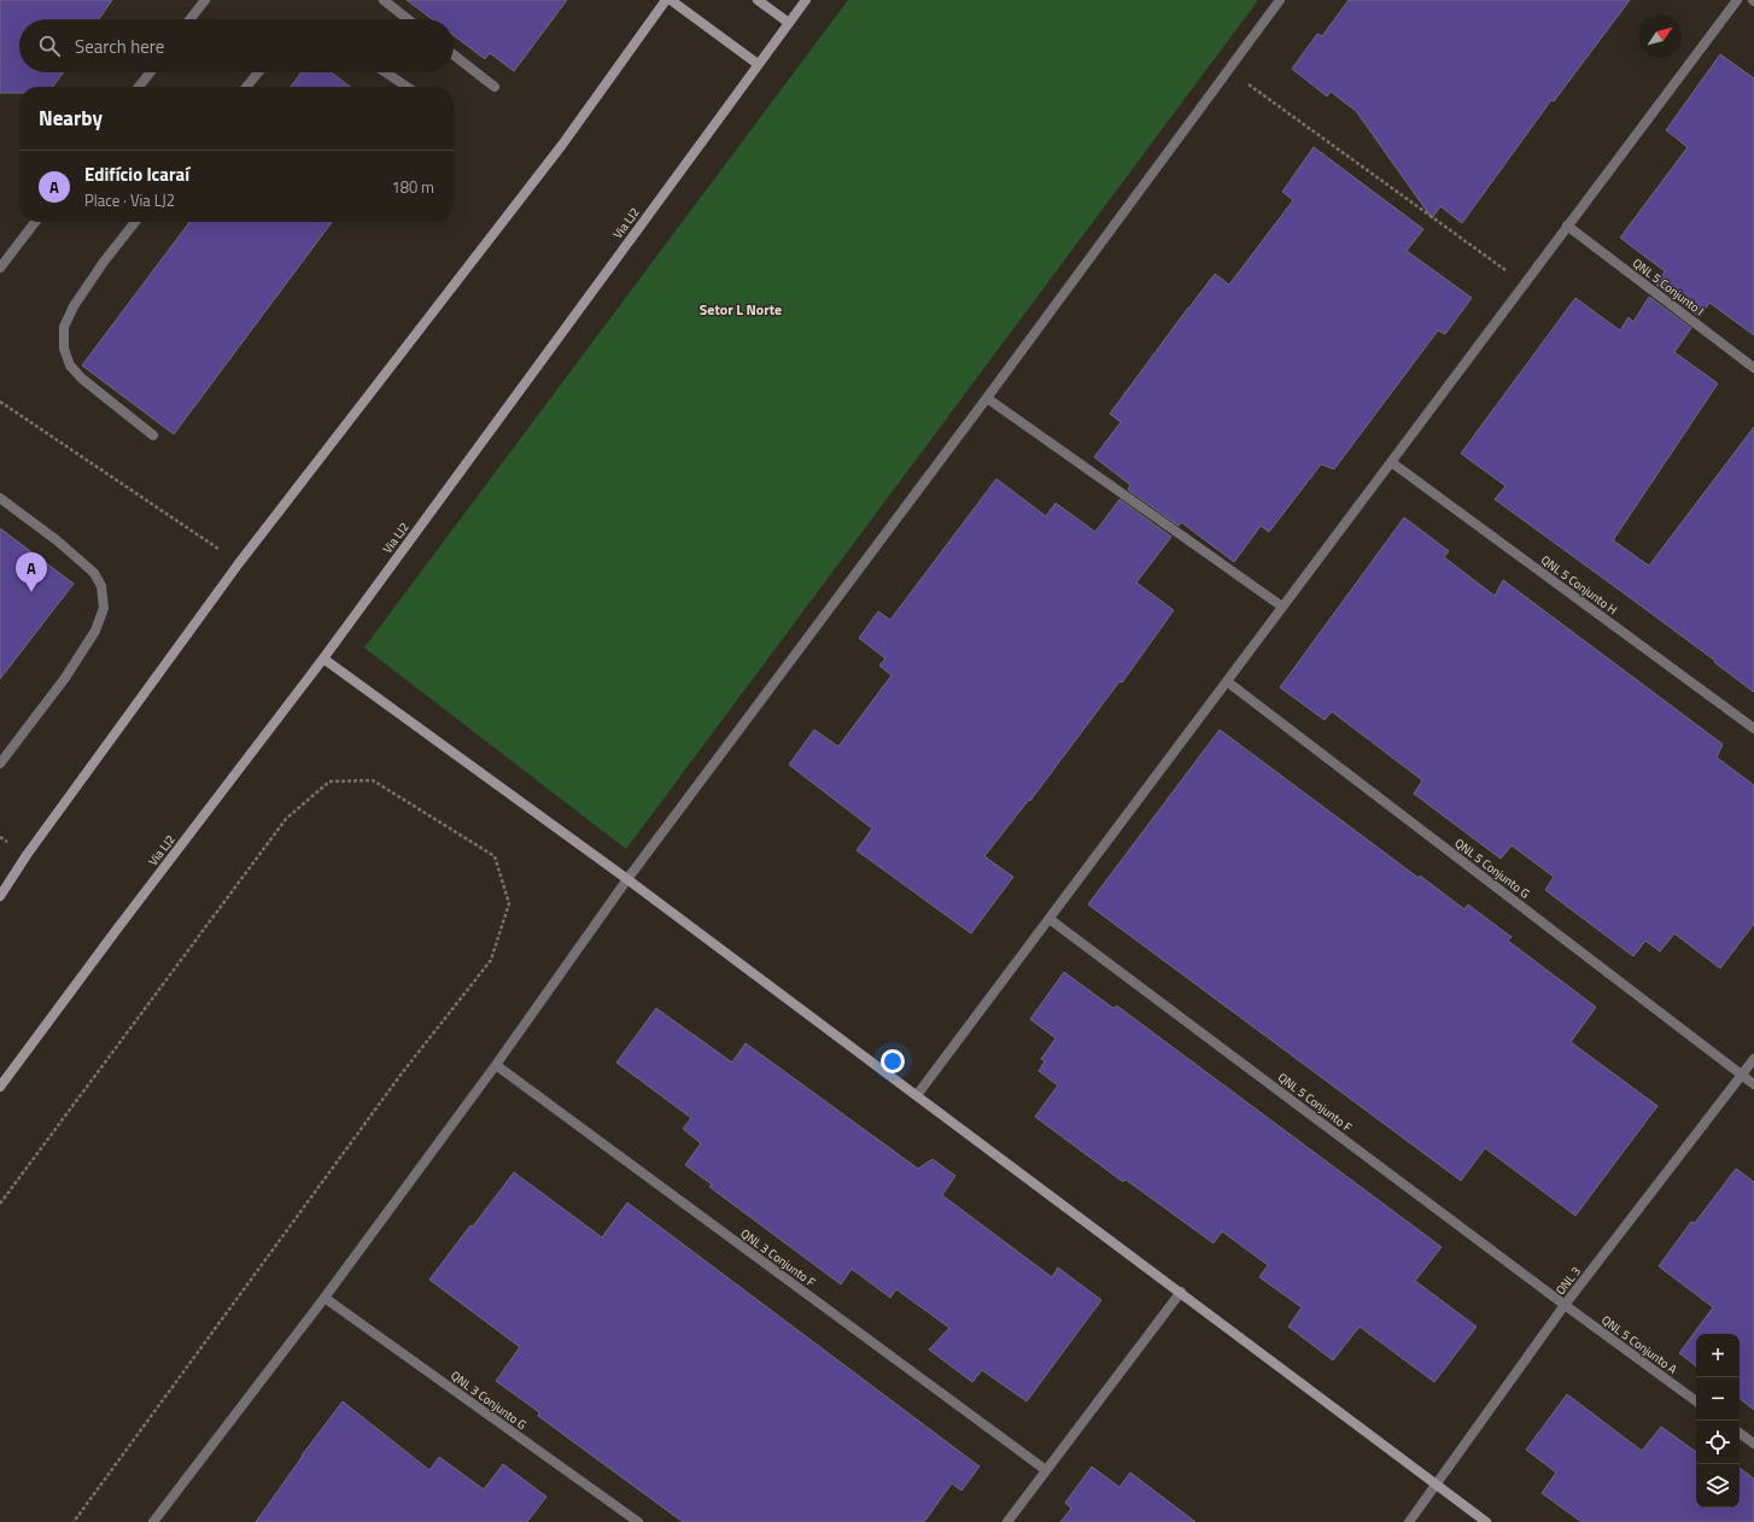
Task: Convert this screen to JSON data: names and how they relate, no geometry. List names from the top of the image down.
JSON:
{
  "streets": {
    "main road": ["Via LJ2"],
    "street": [
      "QNL 5 Conjunto I",
      "QNL 5 Conjunto H",
      "QNL 5 Conjunto G",
      "QNL 5 Conjunto F",
      "QNL 3 Conjunto F",
      "ONL 3",
      "QNL 5 Conjunto A",
      "QNL 3 Conjunto G"
    ]
  },
  "crossings": [
    ["QNL 5 Conjunto G", "ONL 3"],
    ["QNL 5 Conjunto F", "ONL 3"],
    ["QNL 5 Conjunto F", "QNL 5 Conjunto A"],
    ["ONL 3", "QNL 5 Conjunto A"]
  ],
  "districts": ["Setor L Norte"],
  "north": "top right",
  "page": {
    "search": "Search here",
    "heading": "Nearby",
    "list": [
      {
        "mark": "A",
        "name": "Edifício Icaraí",
        "note": "Place · Via LJ2",
        "value": "180 m"
      }
    ],
    "pins": "A",
    "map_buttons": ["+", "−"]
  }
}
